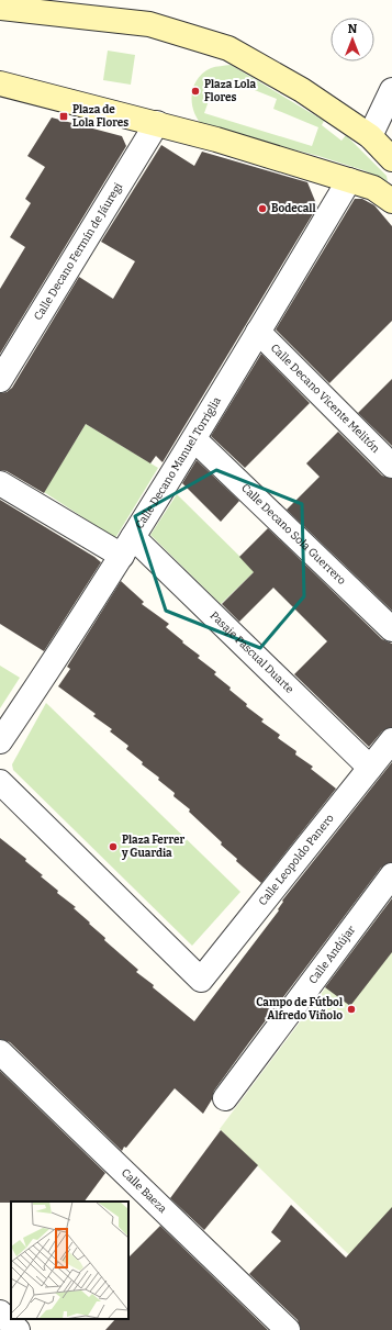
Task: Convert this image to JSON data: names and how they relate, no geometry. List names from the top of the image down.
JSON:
{
  "streets": {
    "street": [
      "Calle Decano Fermín de Jáuregi",
      "Calle Decano Vicente Melitón",
      "Calle Decano Manuel Torriglia",
      "Calle Decano Sola Guerrero",
      "Pasaje Pascual Duarte",
      "Calle Leopoldo Panero",
      "Calle Andújar",
      "Calle Baeza"
    ]
  },
  "crossings": [
    ["Calle Decano Vicente Melitón", "Calle Decano Manuel Torriglia"],
    ["Calle Decano Manuel Torriglia", "Calle Decano Sola Guerrero"],
    ["Calle Decano Manuel Torriglia", "Pasaje Pascual Duarte"],
    ["Pasaje Pascual Duarte", "Calle Leopoldo Panero"]
  ],
  "places": {
    "other": [
      "Plaza Lola Flores",
      "Bodecall",
      "Plaza Ferrer y Guardia",
      "Campo de Fútbol Alfredo Viñolo"
    ],
    "transit": ["Plaza de Lola Flores"]
  },
  "north": "top"
}
